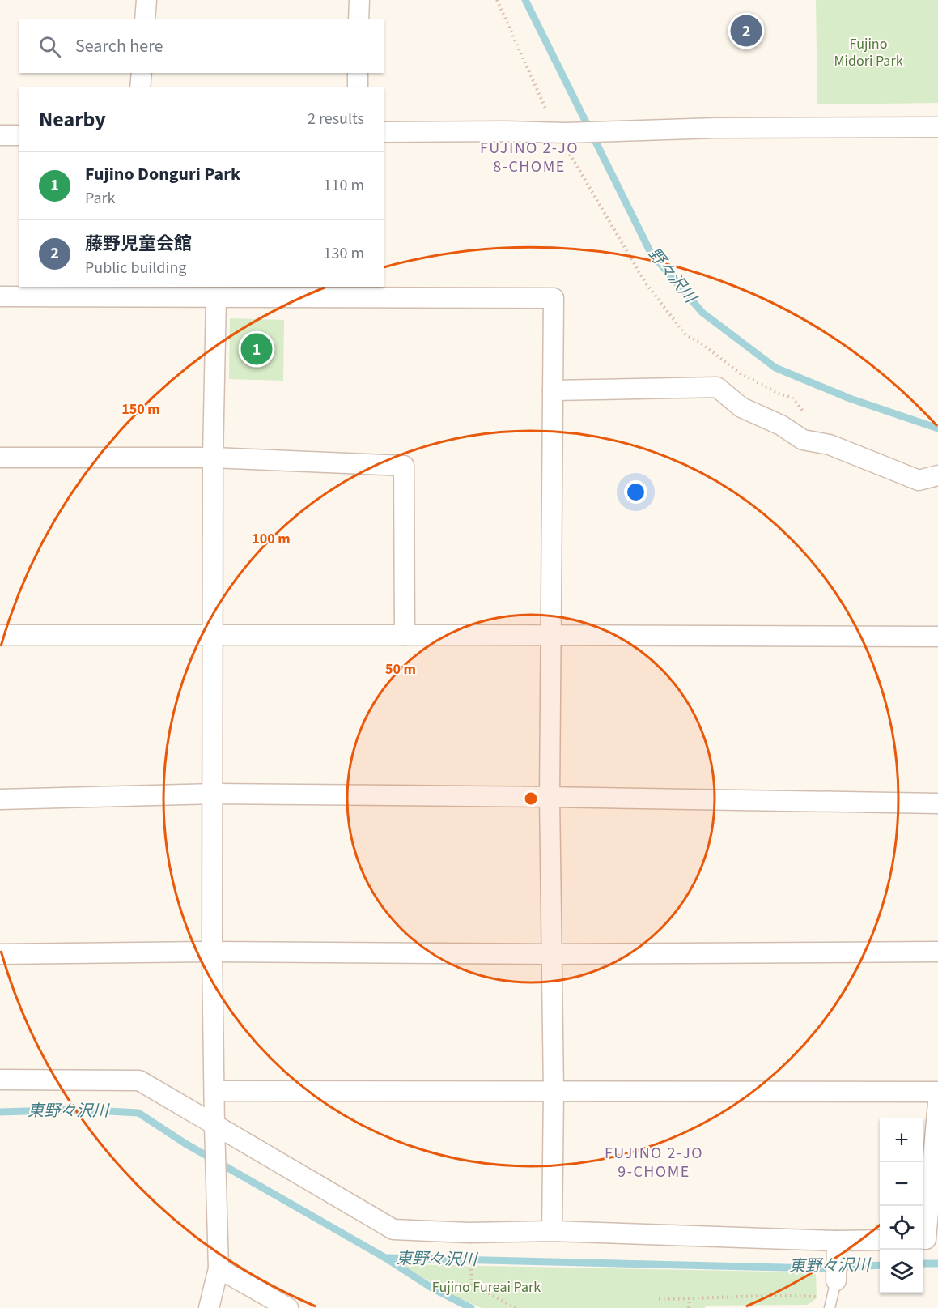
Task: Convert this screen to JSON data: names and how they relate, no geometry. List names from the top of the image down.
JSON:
{
  "districts": ["FUJINO 2-JO 8-CHOME", "FUJINO 2-JO 9-CHOME"],
  "water": ["野々沢川", "東野々沢川"],
  "parks": ["Fujino Midori Park", "Fujino Fureai Park"],
  "page": {
    "pins": ["2", "1"],
    "search": "Search here",
    "heading": ["Nearby", "2 results"],
    "list": [
      {
        "mark": "1",
        "name": "Fujino Donguri Park",
        "note": "Park",
        "value": "110 m"
      },
      {
        "mark": "2",
        "name": "藤野児童会館",
        "note": "Public building",
        "value": "130 m"
      }
    ],
    "map_buttons": ["+", "−"]
  },
  "rings": ["150 m", "100 m", "50 m"]
}
